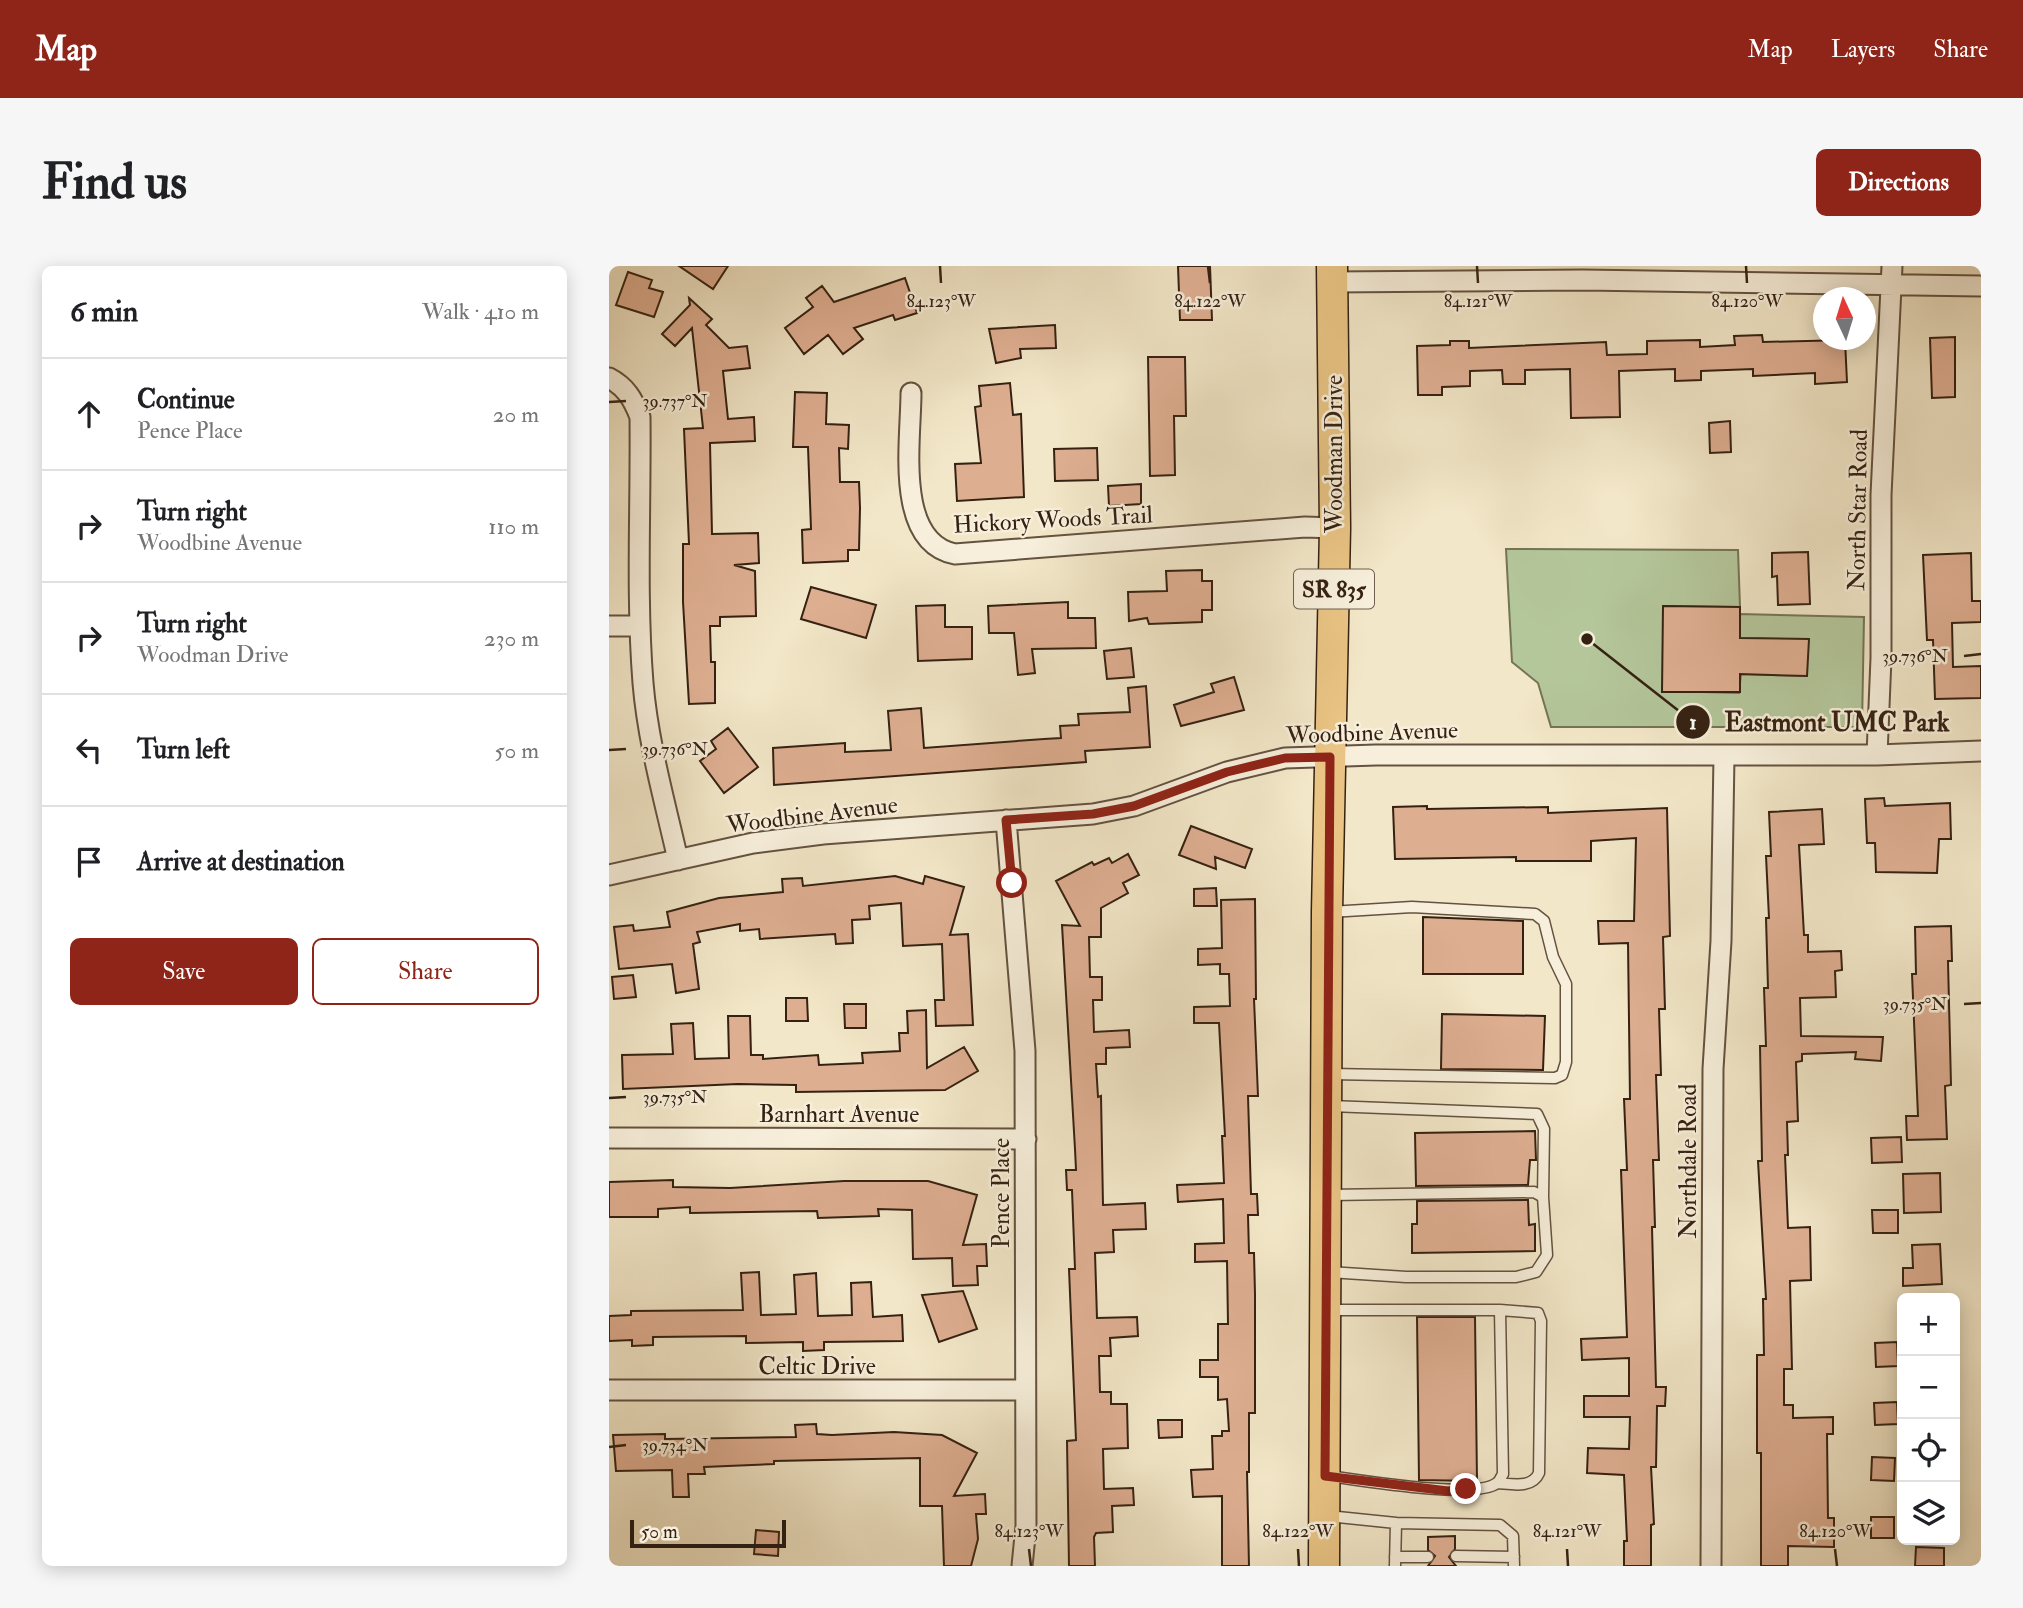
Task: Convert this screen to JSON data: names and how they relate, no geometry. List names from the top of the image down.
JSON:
{
  "streets": {
    "main road": ["Woodman Drive", "SR 835"],
    "street": [
      "North Star Road",
      "Hickory Woods Trail",
      "Woodbine Avenue",
      "Barnhart Avenue",
      "Northdale Road",
      "Pence Place",
      "Celtic Drive"
    ]
  },
  "crossings": [
    ["Woodman Drive", "Hickory Woods Trail"],
    ["Woodman Drive", "Woodbine Avenue"],
    ["North Star Road", "Woodbine Avenue"],
    ["Woodbine Avenue", "Northdale Road"],
    ["Woodbine Avenue", "Pence Place"],
    ["Barnhart Avenue", "Pence Place"],
    ["Pence Place", "Celtic Drive"]
  ],
  "places": ["Eastmont UMC Park"],
  "scale_bar": "50 m",
  "north": "top",
  "page": {
    "header": "Map",
    "nav": ["Map", "Layers", "Share"],
    "buttons": [
      "Directions",
      ["Save", "Share"]
    ],
    "title": "Find us",
    "heading": ["6 min", "Walk · 410 m"],
    "list": [
      ["Continue", "Pence Place", "20 m"],
      ["Turn right", "Woodbine Avenue", "110 m"],
      ["Turn right", "Woodman Drive", "230 m"],
      ["Turn left", "50 m"],
      "Arrive at destination"
    ],
    "map_buttons": ["+", "−"],
    "scale": "50 m"
  },
  "coordinates": [
    "84.123°W",
    "84.122°W",
    "84.121°W",
    "84.120°W",
    "39.737°N",
    "39.736°N",
    "39.735°N",
    "39.734°N"
  ]
}
